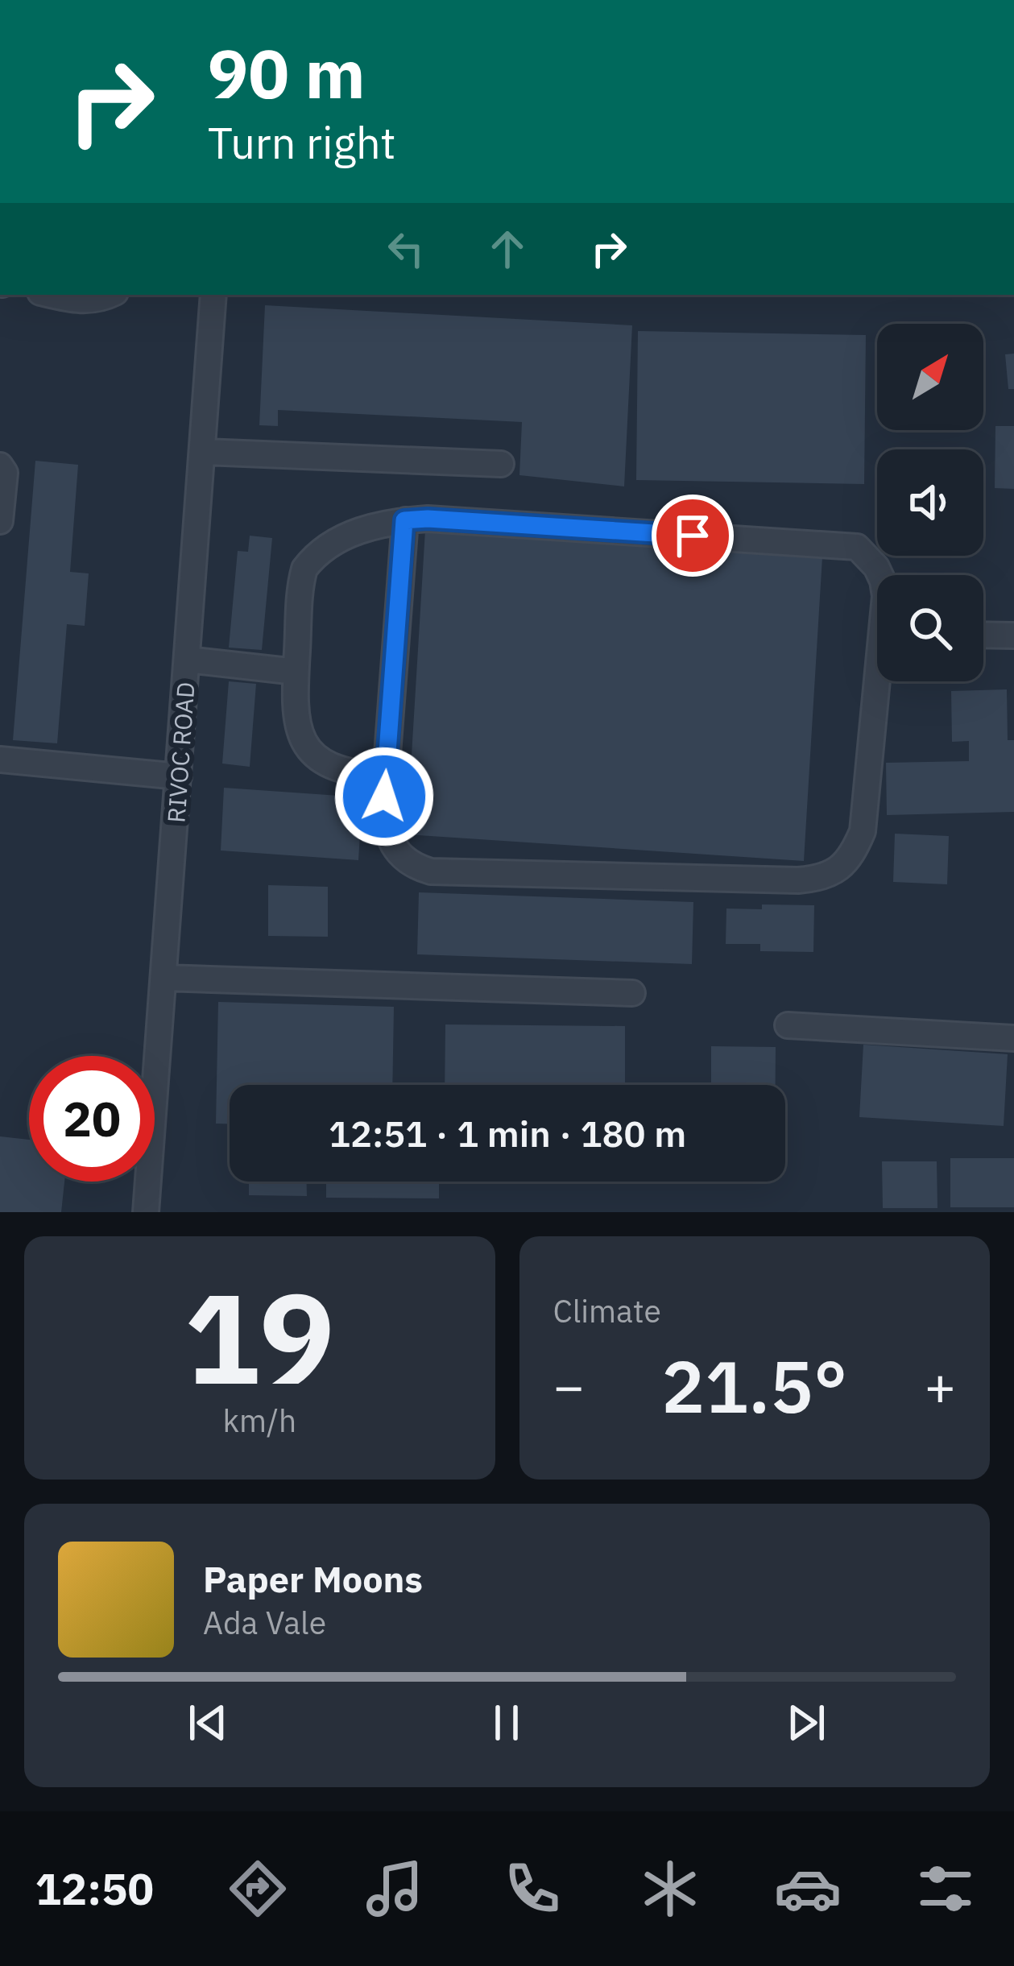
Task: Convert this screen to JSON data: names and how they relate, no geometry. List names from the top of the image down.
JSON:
{
  "streets": {
    "street": ["RIVOC ROAD"]
  },
  "north": "top right",
  "page": {
    "turn": ["90 m", "Turn right"],
    "limit": "20",
    "trip": "12:51 · 1 min · 180 m",
    "tile": [
      ["19", "km/h"],
      "Climate"
    ],
    "heat": ["−", "21.5°", "+"],
    "song": ["Paper Moons", "Ada Vale"],
    "tabs": "12:50"
  }
}
